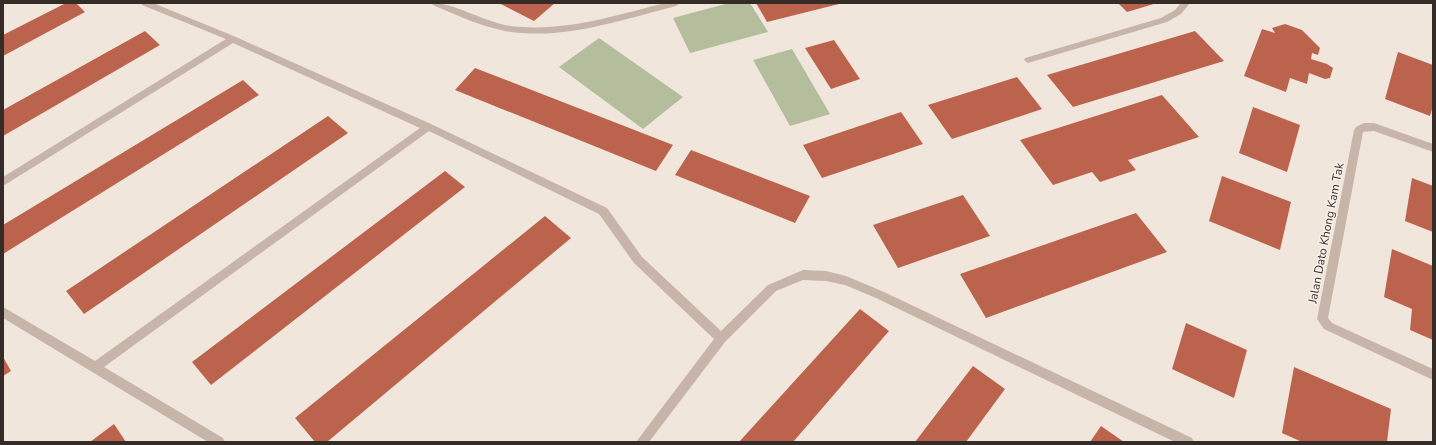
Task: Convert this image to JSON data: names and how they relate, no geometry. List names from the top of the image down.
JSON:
{
  "streets": {
    "street": ["Jalan Dato Khong Kam Tak"]
  }
}
